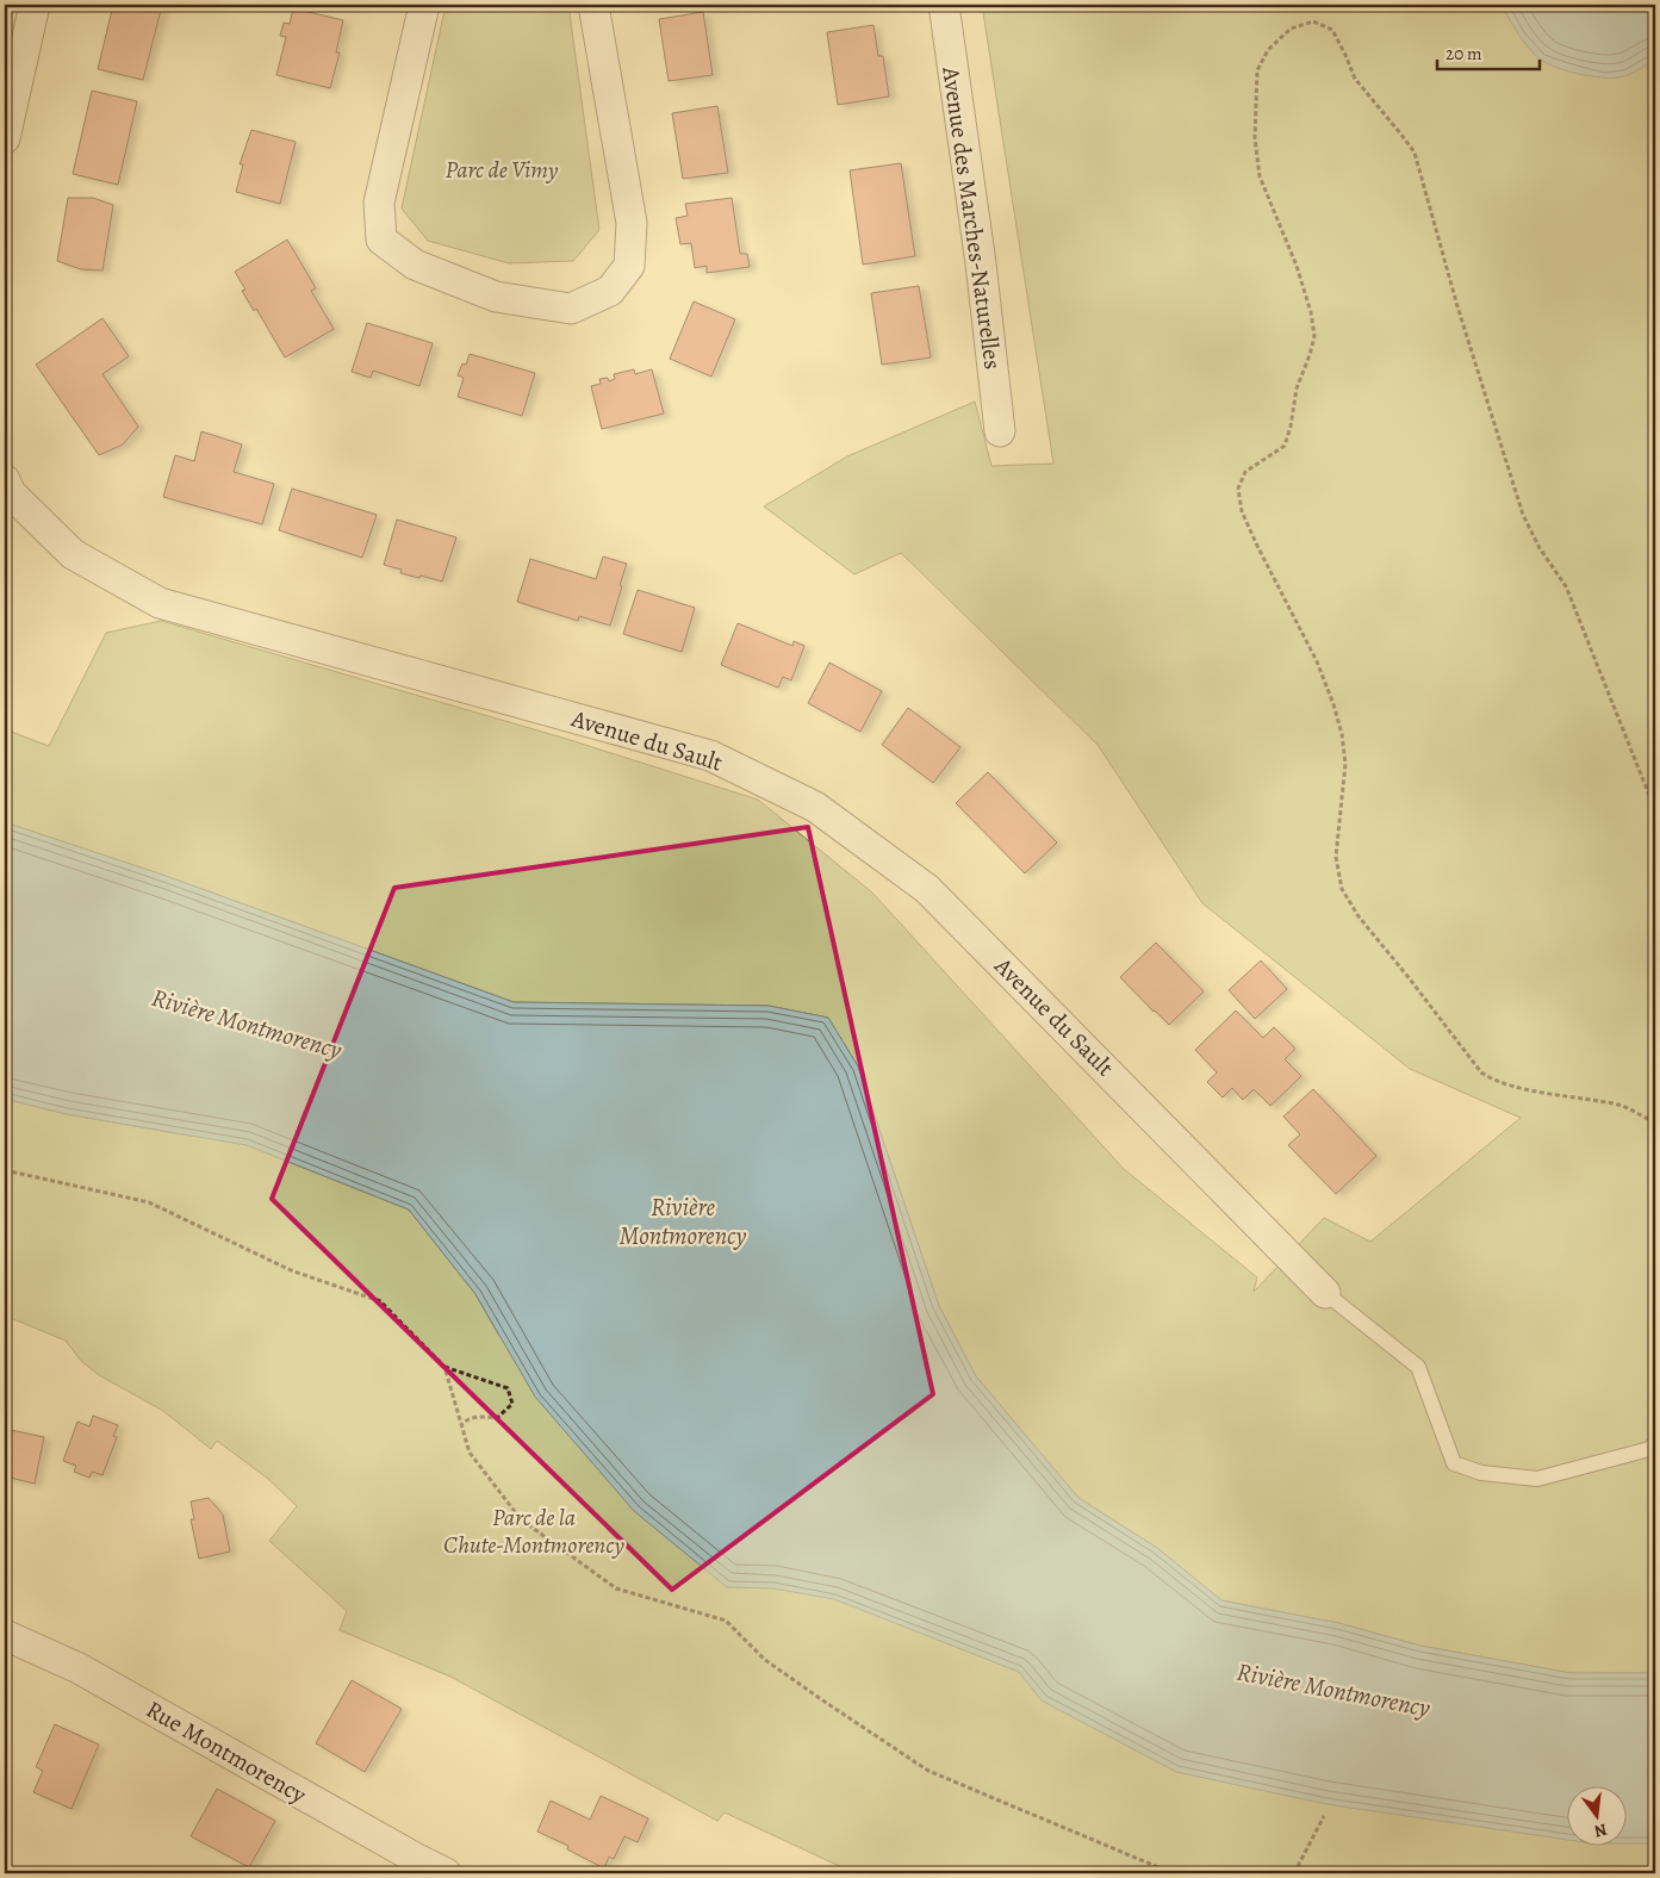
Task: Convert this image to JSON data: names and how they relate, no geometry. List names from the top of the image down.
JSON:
{
  "streets": {
    "street": ["Avenue des Marches-Naturelles", "Avenue du Sault", "Rue Montmorency"]
  },
  "water": ["Rivière Montmorency"],
  "parks": ["Parc de Vimy", "Parc de la Chute-Montmorency"],
  "scale_bar": "20 m",
  "north": "bottom"
}
